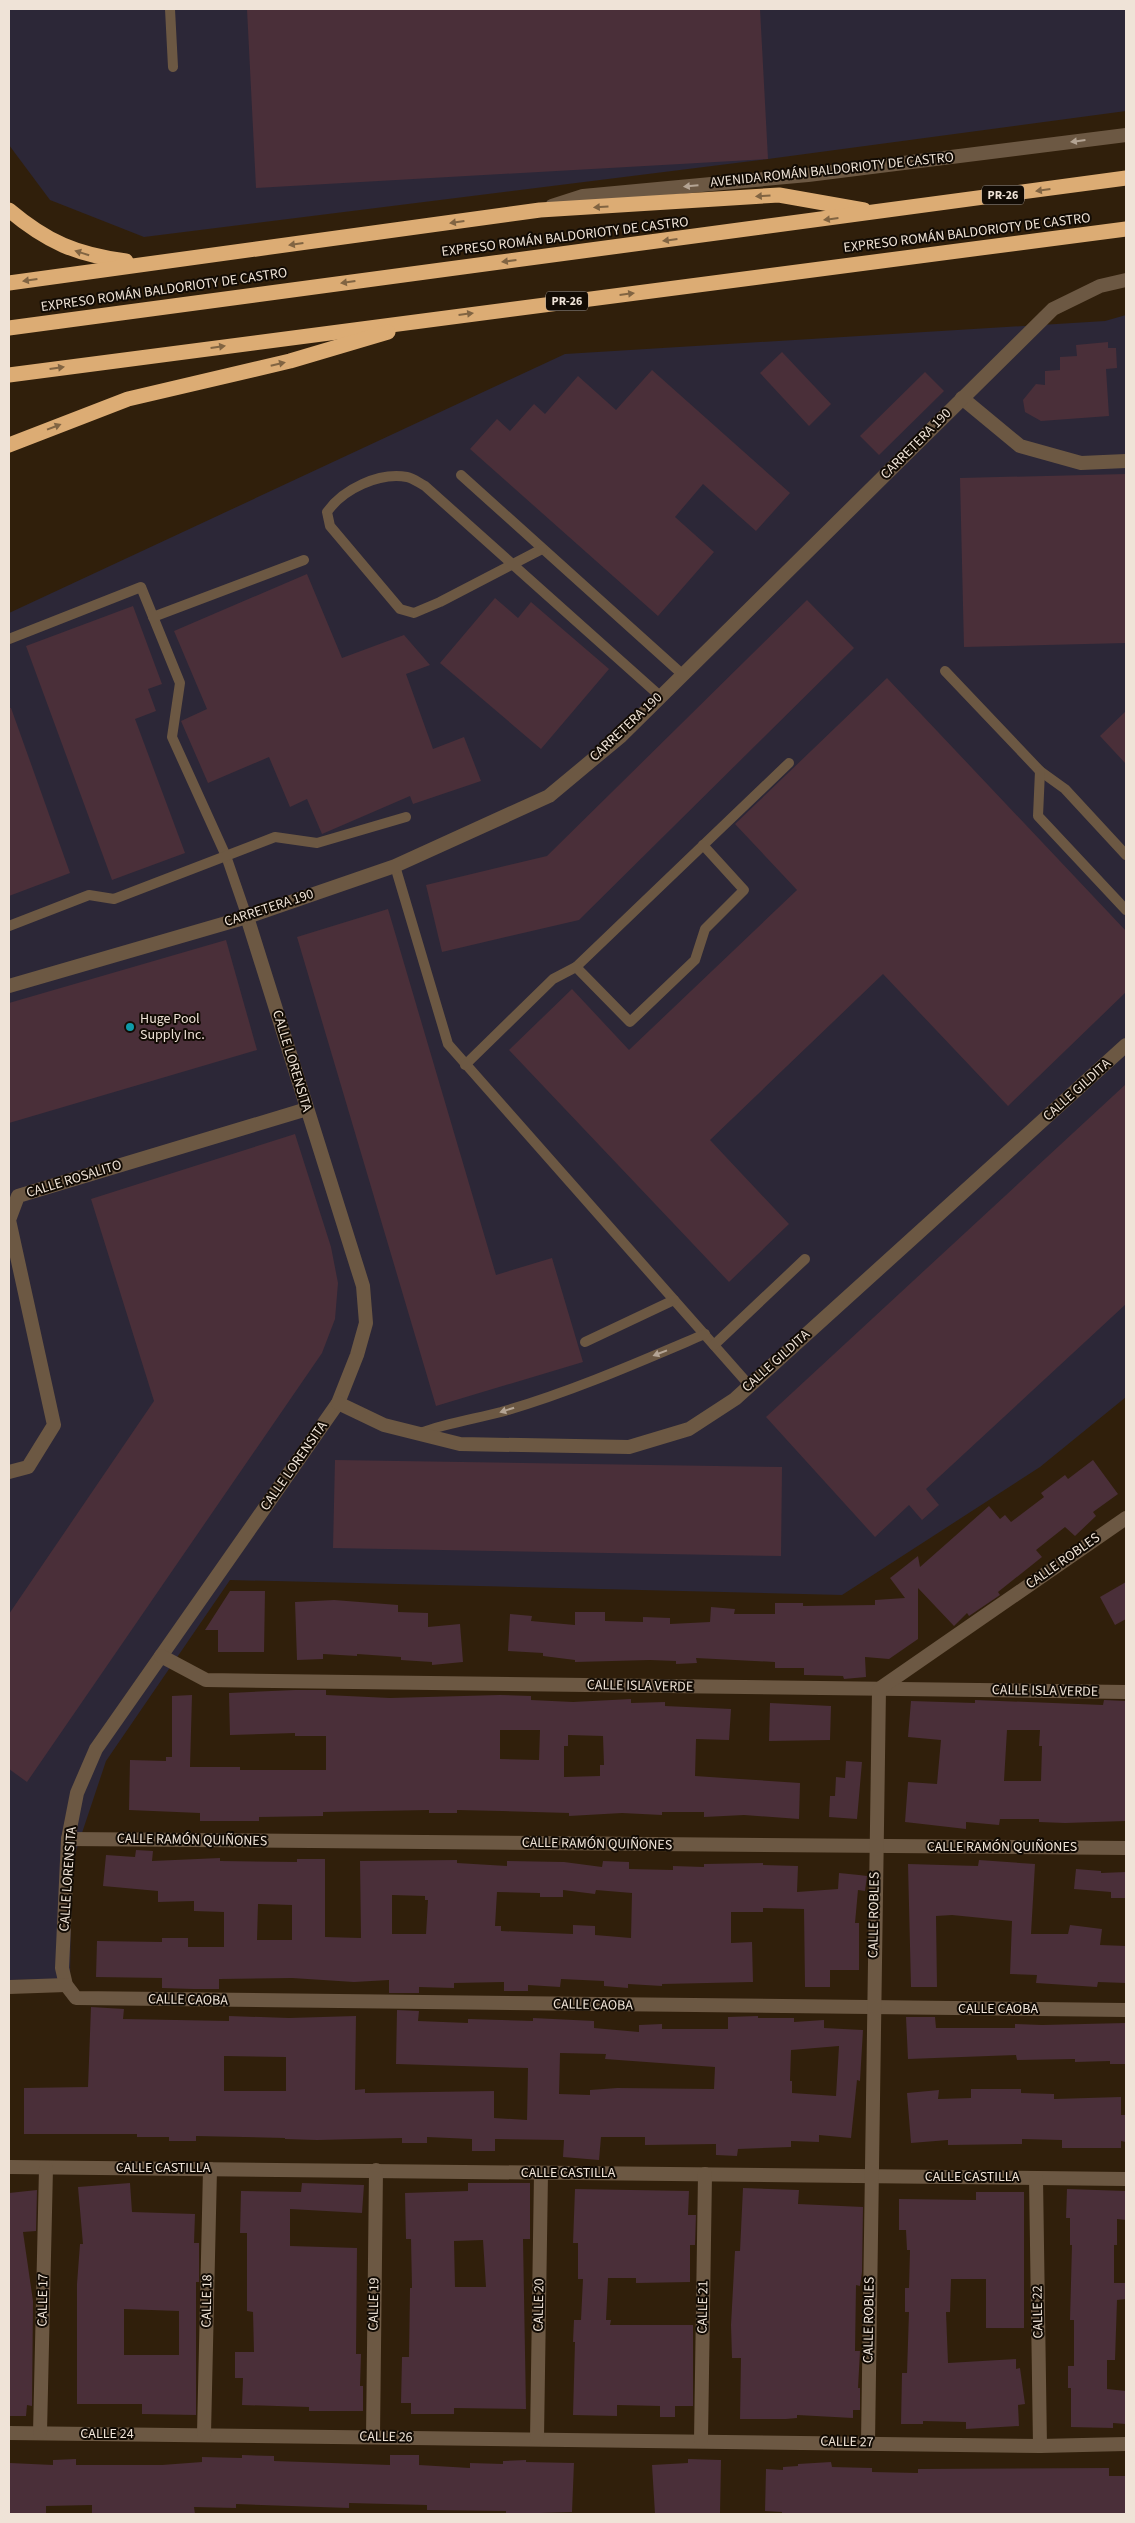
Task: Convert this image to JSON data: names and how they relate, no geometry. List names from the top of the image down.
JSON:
{
  "streets": {
    "highway": ["PR-26", "EXPRESO ROMÁN BALDORIOTY DE CASTRO"],
    "street": [
      "AVENIDA ROMÁN BALDORIOTY DE CASTRO",
      "CARRETERA 190",
      "CALLE LORENSITA",
      "CALLE GILDITA",
      "CALLE ROSALITO",
      "CALLE ROBLES",
      "CALLE ISLA VERDE",
      "CALLE RAMÓN QUIÑONES",
      "CALLE CAOBA",
      "CALLE CASTILLA",
      "CALLE 17",
      "CALLE 18",
      "CALLE 19",
      "CALLE 20",
      "CALLE 21",
      "CALLE 22",
      "CALLE 24",
      "CALLE 26",
      "CALLE 27"
    ]
  },
  "crossings": [
    ["CARRETERA 190", "CALLE LORENSITA"],
    ["CALLE LORENSITA", "CALLE GILDITA"],
    ["CALLE LORENSITA", "CALLE ROSALITO"],
    ["CALLE LORENSITA", "CALLE ISLA VERDE"],
    ["CALLE LORENSITA", "CALLE RAMÓN QUIÑONES"],
    ["CALLE LORENSITA", "CALLE CAOBA"],
    ["CALLE ROBLES", "CALLE ISLA VERDE"],
    ["CALLE ROBLES", "CALLE RAMÓN QUIÑONES"],
    ["CALLE ROBLES", "CALLE CAOBA"],
    ["CALLE ROBLES", "CALLE CASTILLA"],
    ["CALLE ROBLES", "CALLE 27"],
    ["CALLE CASTILLA", "CALLE 17"],
    ["CALLE CASTILLA", "CALLE 18"],
    ["CALLE CASTILLA", "CALLE 19"],
    ["CALLE CASTILLA", "CALLE 20"],
    ["CALLE CASTILLA", "CALLE 21"],
    ["CALLE CASTILLA", "CALLE 22"],
    ["CALLE 17", "CALLE 24"],
    ["CALLE 18", "CALLE 24"],
    ["CALLE 18", "CALLE 26"],
    ["CALLE 19", "CALLE 26"],
    ["CALLE 20", "CALLE 26"],
    ["CALLE 21", "CALLE 27"],
    ["CALLE 22", "CALLE 27"],
    ["CALLE 24", "CALLE 26"],
    ["CALLE 26", "CALLE 27"]
  ],
  "one_way": ["AVENIDA ROMÁN BALDORIOTY DE CASTRO"],
  "places": ["Huge Pool Supply Inc."]
}
